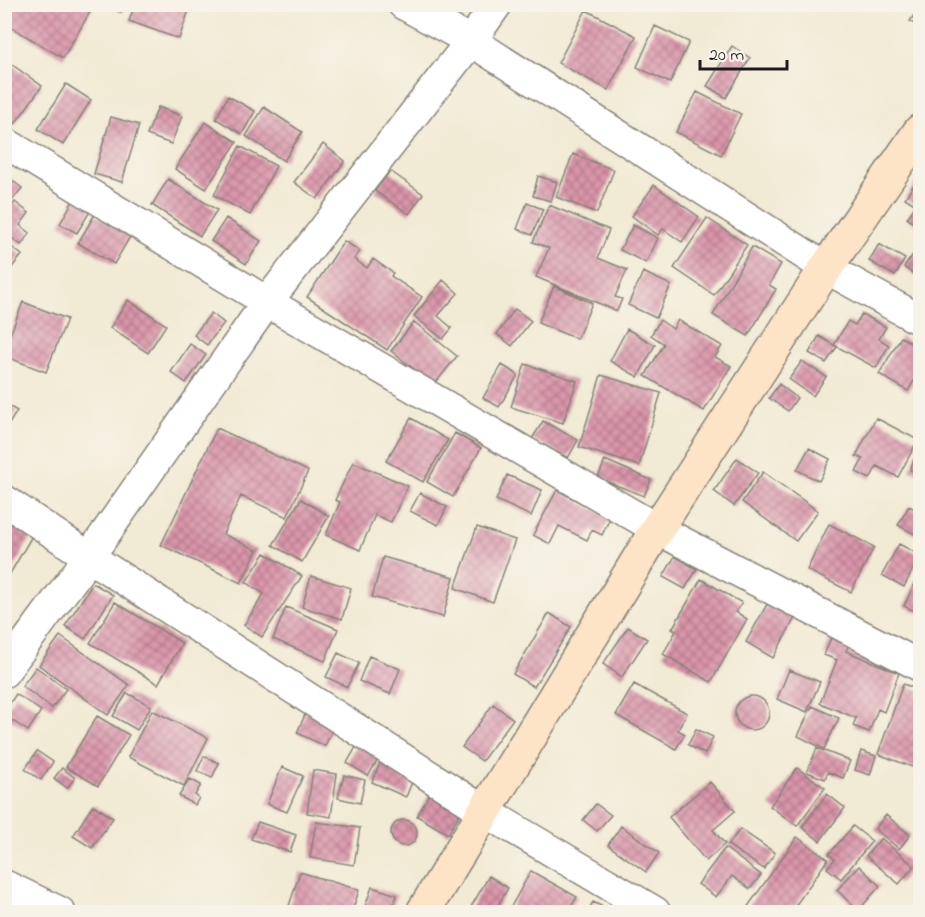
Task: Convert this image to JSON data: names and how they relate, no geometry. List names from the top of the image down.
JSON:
{
  "scale_bar": "20 m"
}
